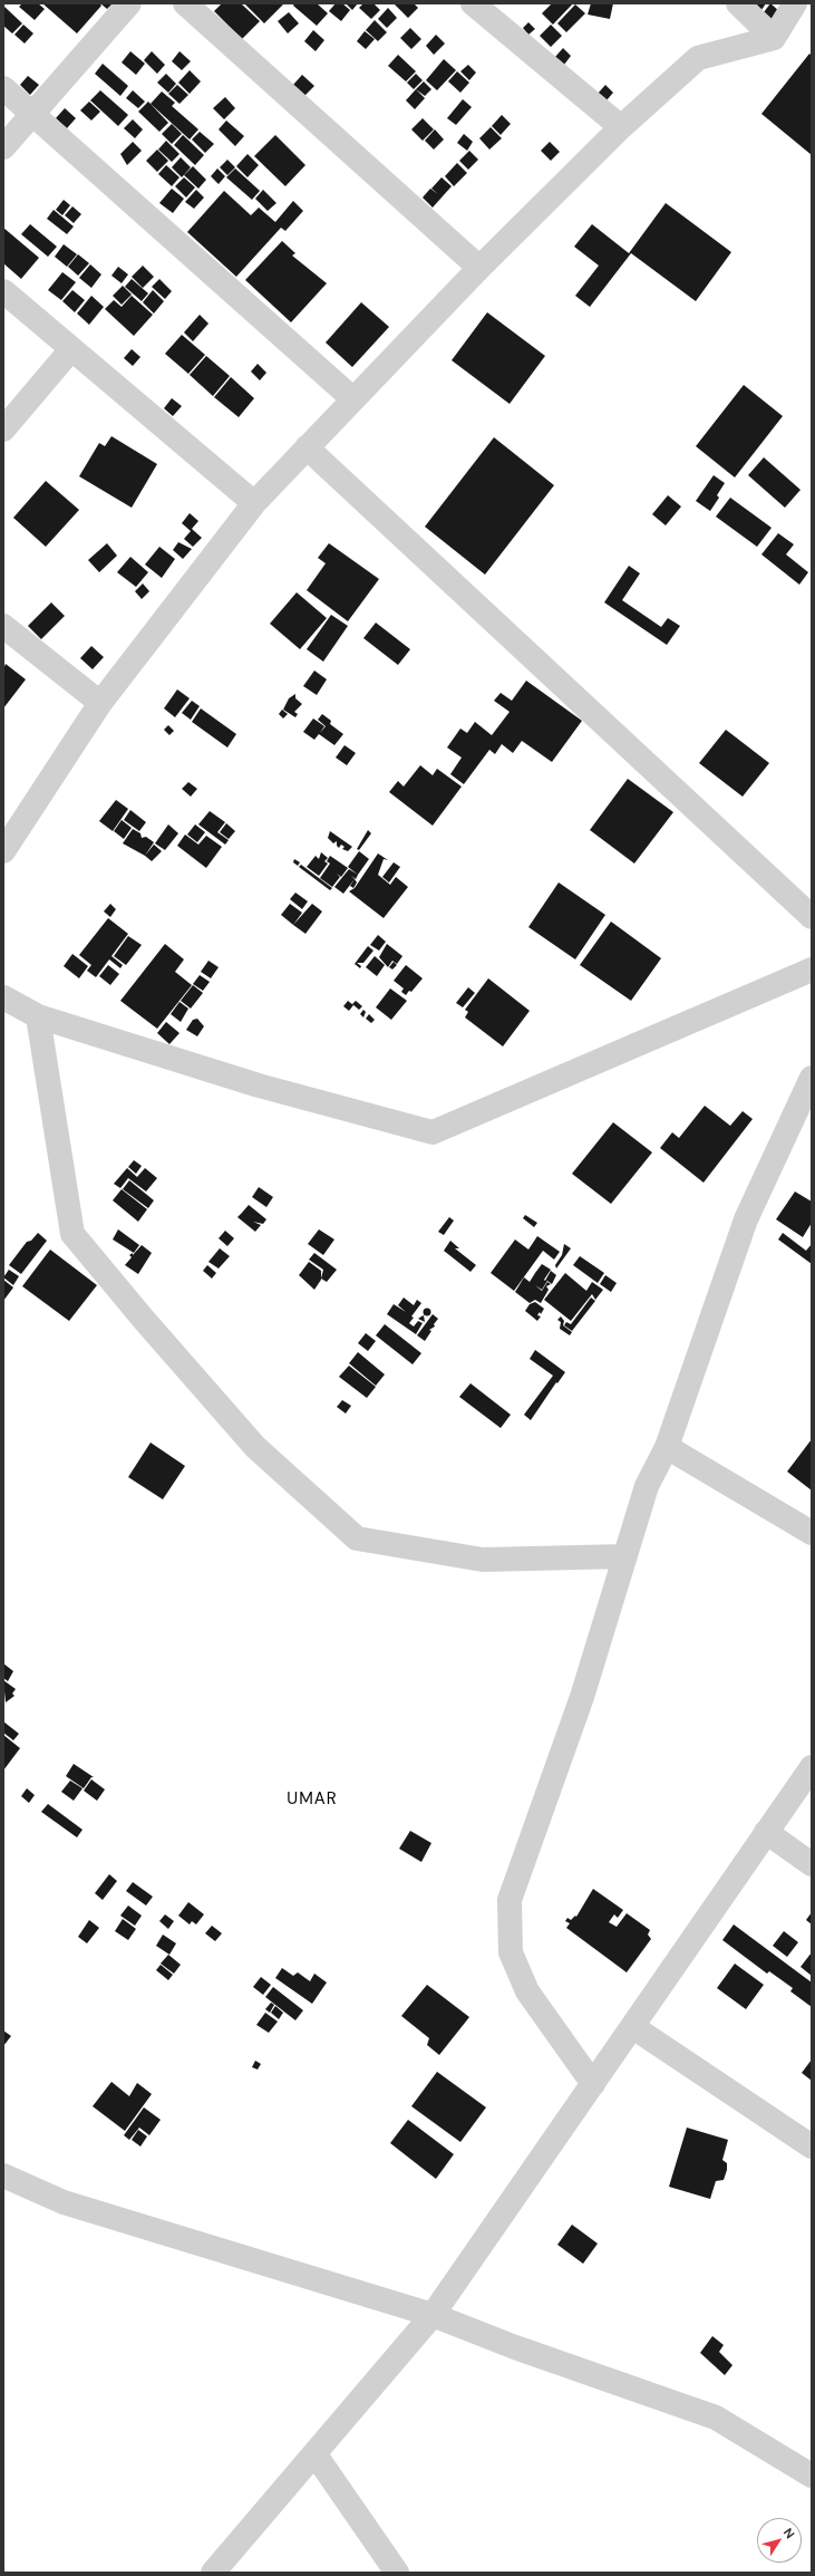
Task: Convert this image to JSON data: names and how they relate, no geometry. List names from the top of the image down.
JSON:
{
  "districts": ["UMAR"],
  "north": "top right"
}
